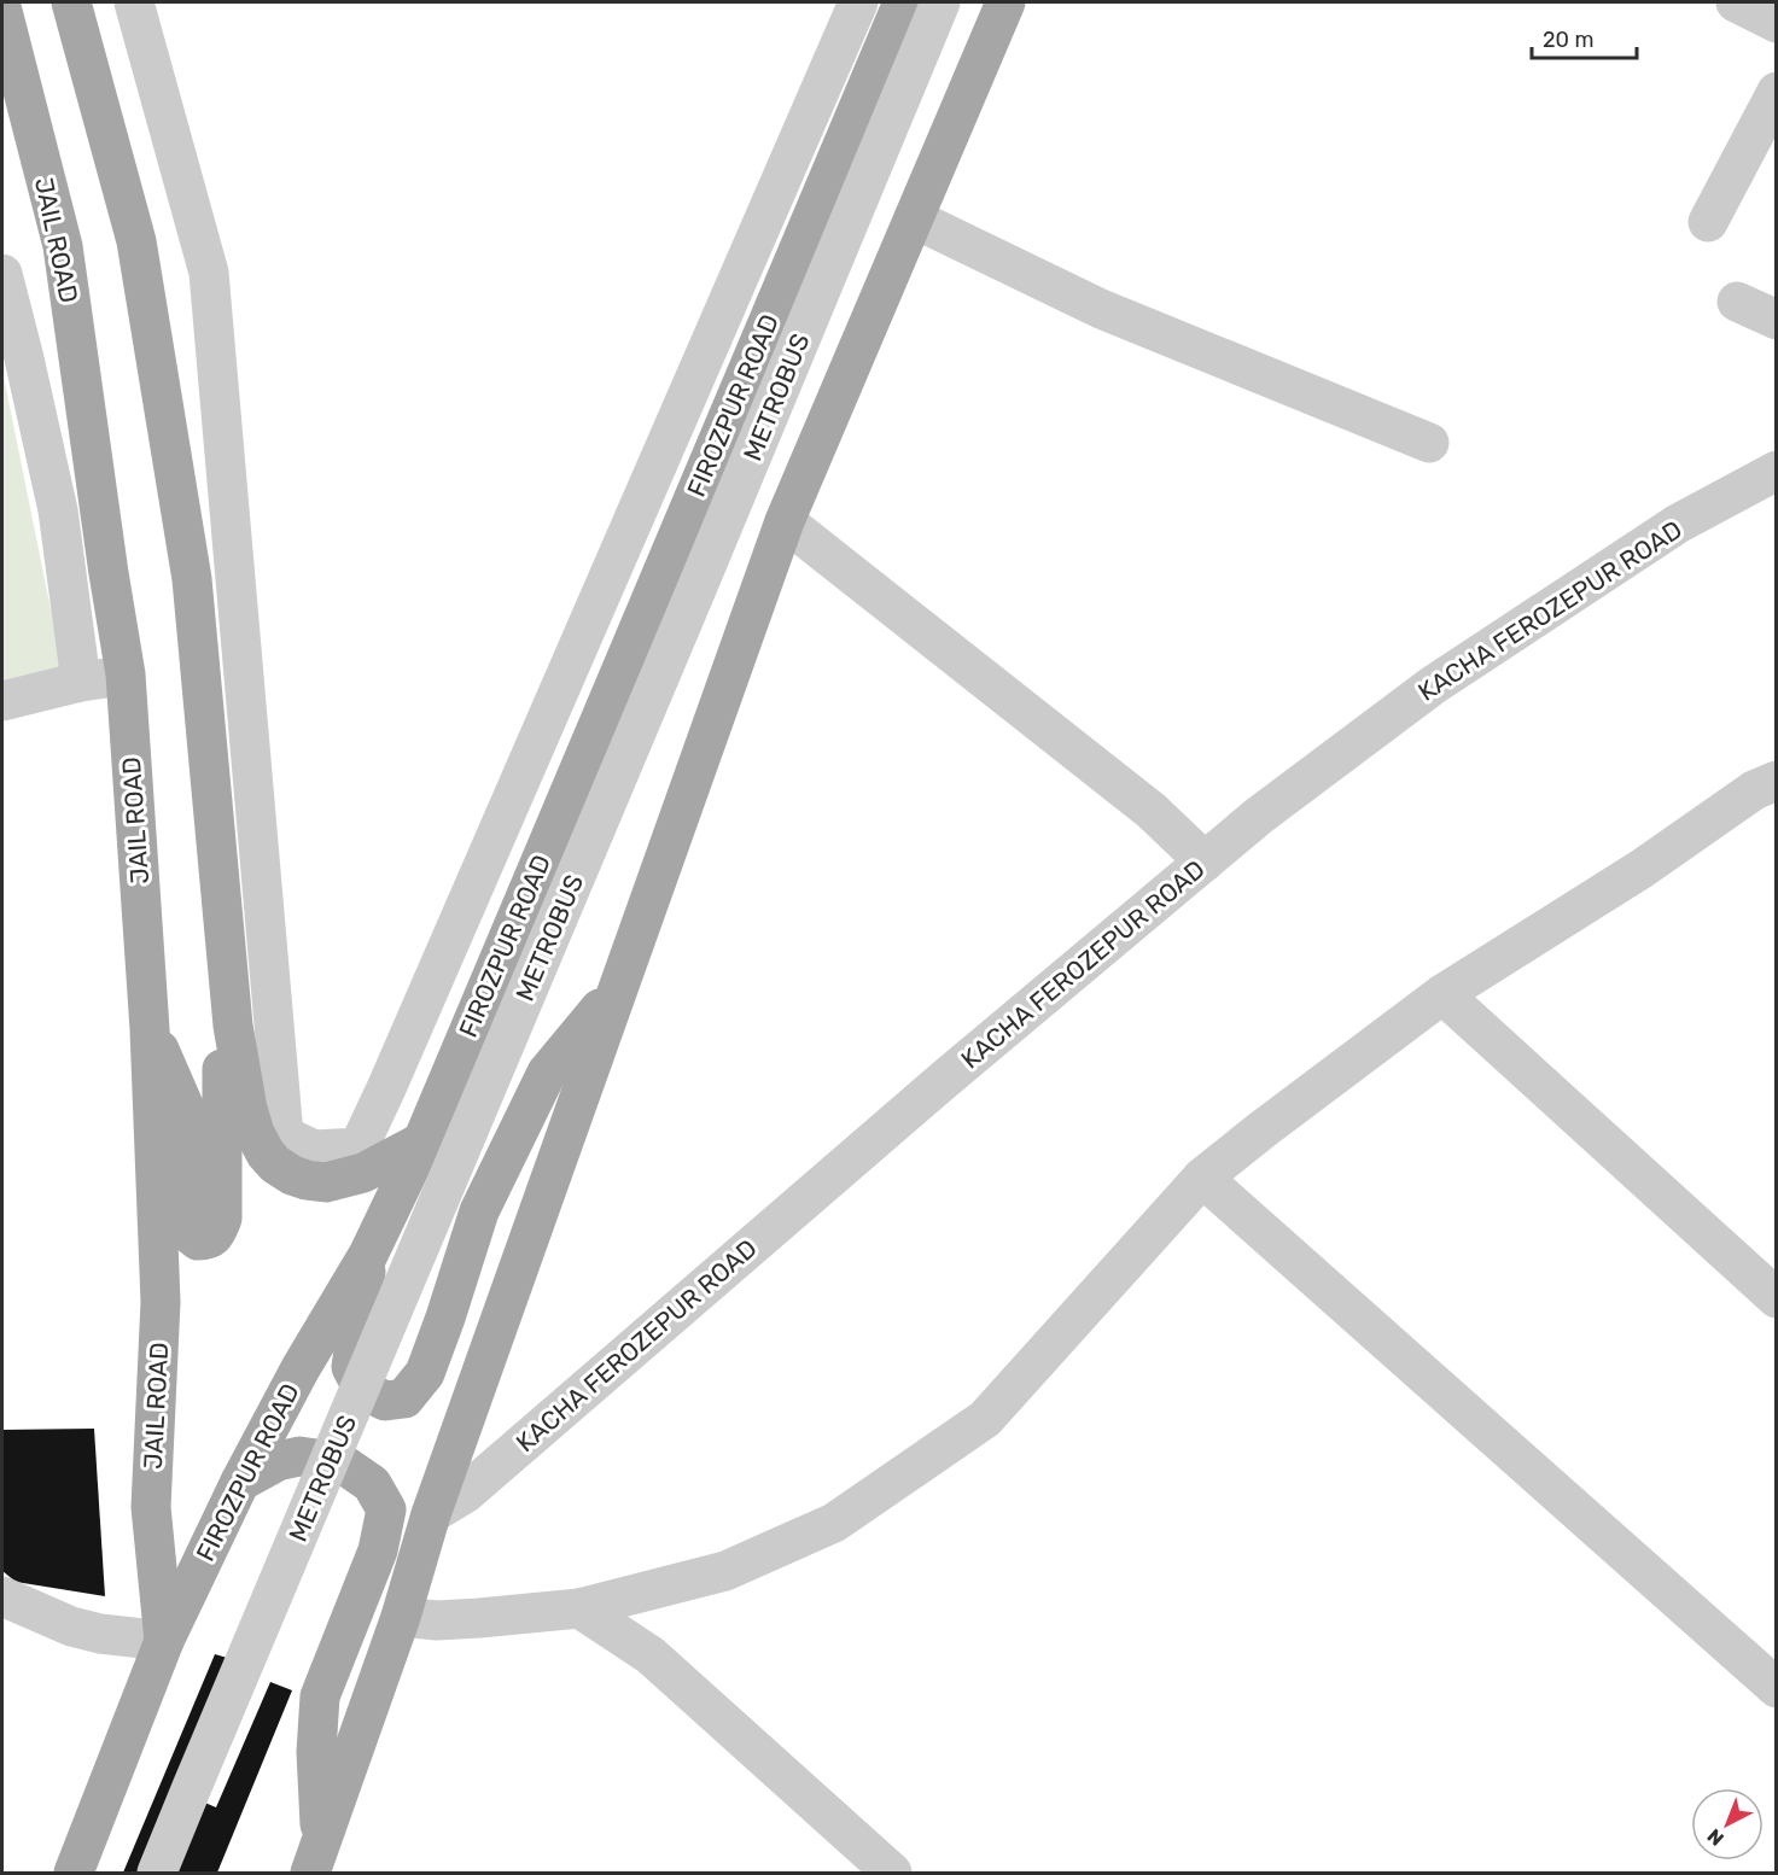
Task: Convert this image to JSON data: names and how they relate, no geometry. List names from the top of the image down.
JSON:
{
  "streets": {
    "main road": ["JAIL ROAD", "FIROZPUR ROAD"],
    "street": ["METROBUS", "KACHA FEROZEPUR ROAD"]
  },
  "crossings": [
    ["JAIL ROAD", "FIROZPUR ROAD"]
  ],
  "scale_bar": "20 m",
  "north": "bottom left"
}
